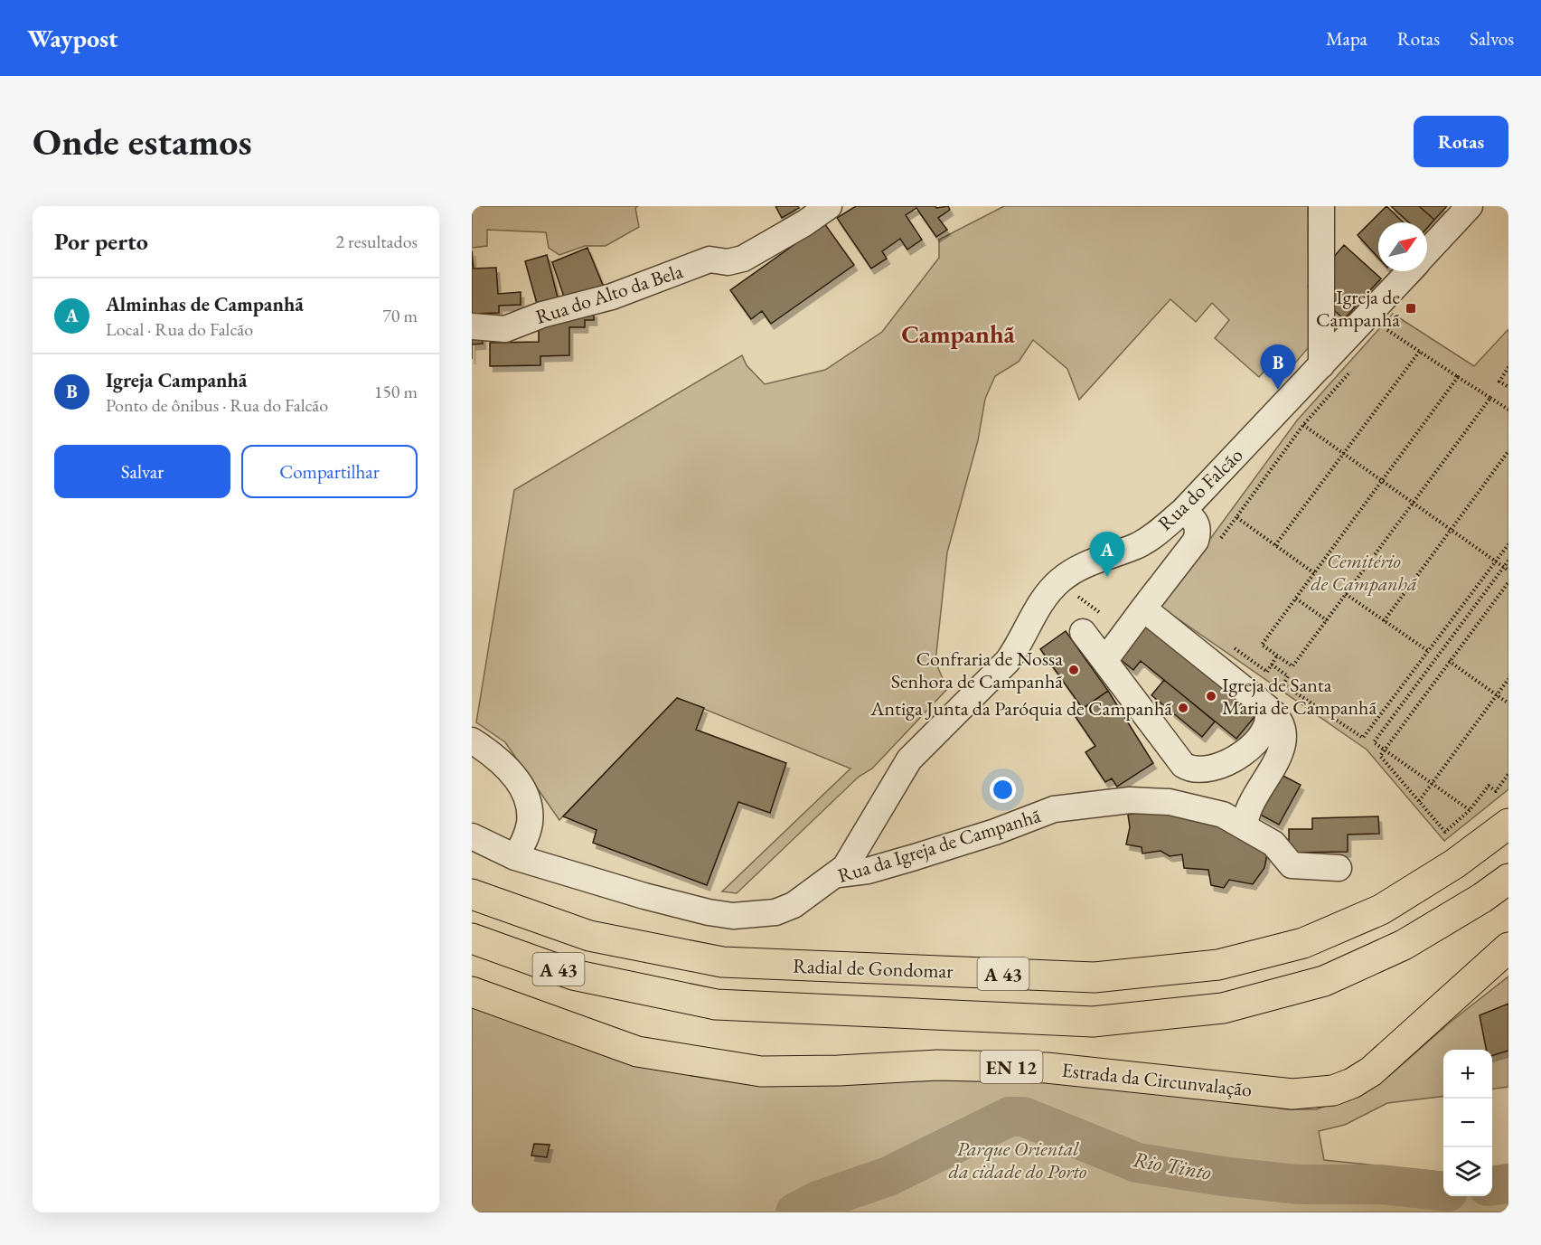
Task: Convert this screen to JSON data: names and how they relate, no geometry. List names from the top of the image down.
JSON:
{
  "streets": {
    "main road": [
      "Radial de Gondomar",
      "A 43",
      "EN 12",
      "Estrada da Circunvalação"
    ],
    "street": ["Rua do Alto da Bela", "Rua do Falcão", "Rua da Igreja de Campanhã"]
  },
  "crossings": [
    ["Rua do Falcão", "Rua da Igreja de Campanhã"]
  ],
  "districts": ["Campanhã"],
  "water": ["Rio Tinto"],
  "parks": ["Cemitério de Campanhã", "Parque Oriental da cidade do Porto"],
  "places": {
    "transit": ["Igreja de Campanhã"],
    "other": ["Confraria de Nossa Senhora de Campanhã", "Igreja de Santa Maria de Campanhã", "Antiga Junta da Paróquia de Campanhã"]
  },
  "north": "top right",
  "page": {
    "header": "Waypost",
    "nav": ["Mapa", "Rotas", "Salvos"],
    "buttons": [
      "Rotas",
      ["Salvar", "Compartilhar"]
    ],
    "title": "Onde estamos",
    "heading": ["Por perto", "2 resultados"],
    "list": [
      {
        "mark": "A",
        "name": "Alminhas de Campanhã",
        "note": "Local · Rua do Falcão",
        "value": "70 m"
      },
      {
        "mark": "B",
        "name": "Igreja Campanhã",
        "note": "Ponto de ônibus · Rua do Falcão",
        "value": "150 m"
      }
    ],
    "pins": ["B", "A"],
    "map_buttons": ["+", "−"]
  }
}
